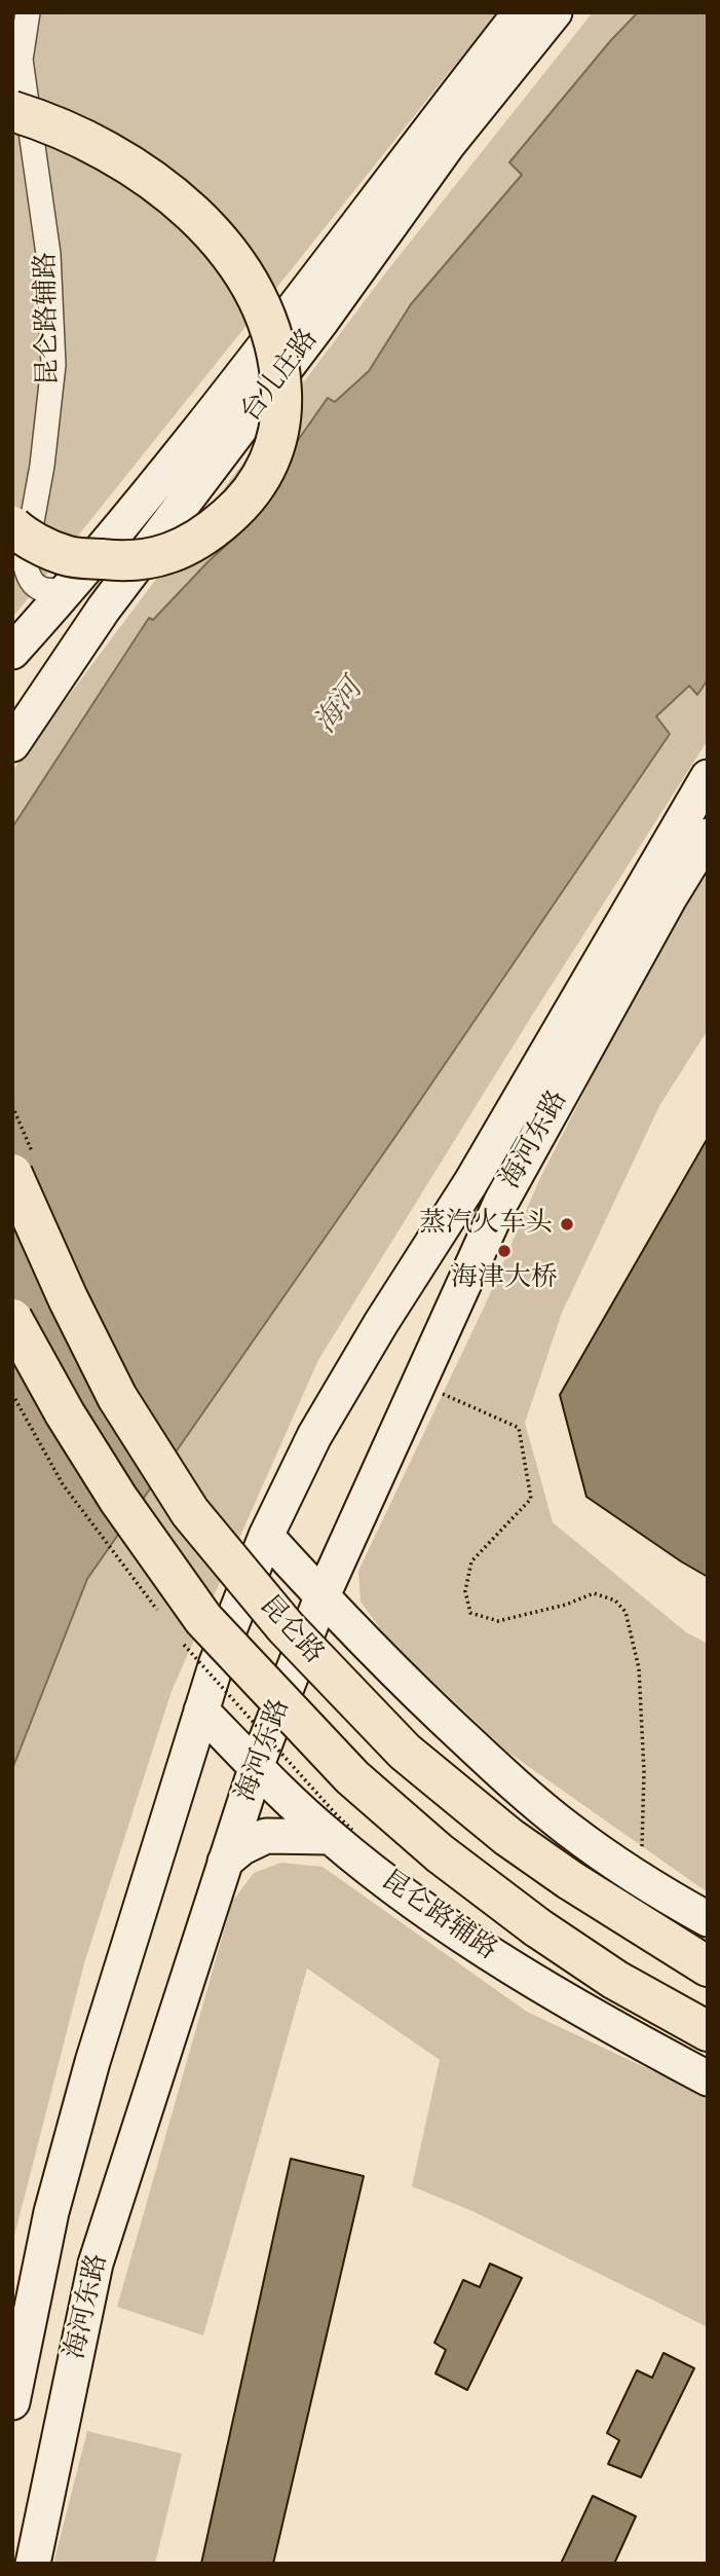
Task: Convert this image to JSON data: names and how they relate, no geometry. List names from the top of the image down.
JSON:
{
  "streets": {
    "highway": ["昆仑路"],
    "main road": ["昆仑路辅路", "台儿庄路", "海河东路"]
  },
  "crossings": [
    ["昆仑路辅路", "台儿庄路"],
    ["昆仑路辅路", "海河东路"]
  ],
  "water": ["海河"],
  "places": ["蒸汽火车头", "海津大桥"]
}
